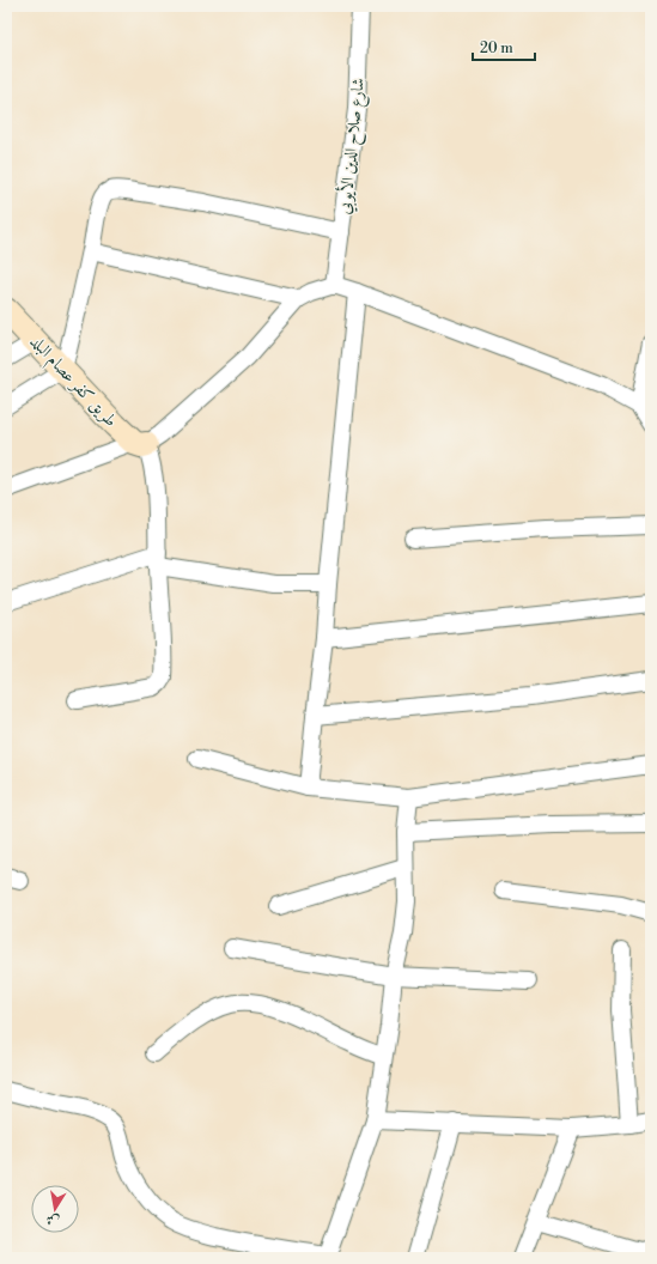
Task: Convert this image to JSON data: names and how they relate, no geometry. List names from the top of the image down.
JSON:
{
  "streets": {
    "street": ["شارع صلاح الدين الأيوبي", "طريق كفر عصام البلد"]
  },
  "scale_bar": "20 m",
  "north": "bottom"
}
